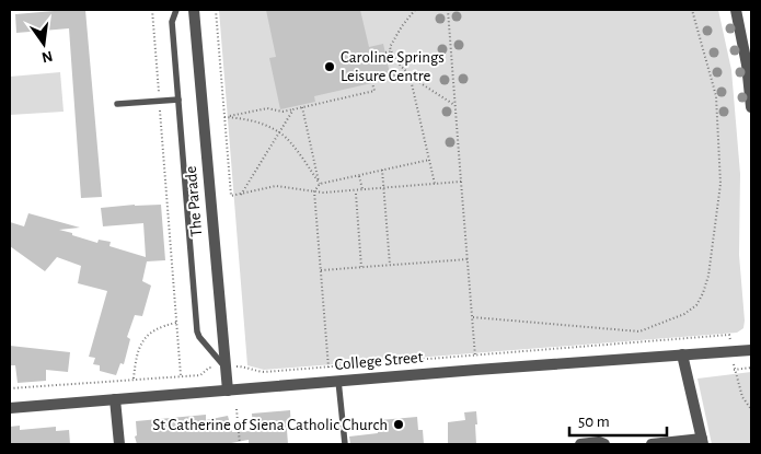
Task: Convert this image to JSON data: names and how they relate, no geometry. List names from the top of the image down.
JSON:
{
  "streets": {
    "street": ["The Parade", "College Street"]
  },
  "crossings": [
    ["The Parade", "College Street"]
  ],
  "places": ["Caroline Springs Leisure Centre", "St Catherine of Siena Catholic Church"],
  "scale_bar": "50 m",
  "north": "bottom"
}
